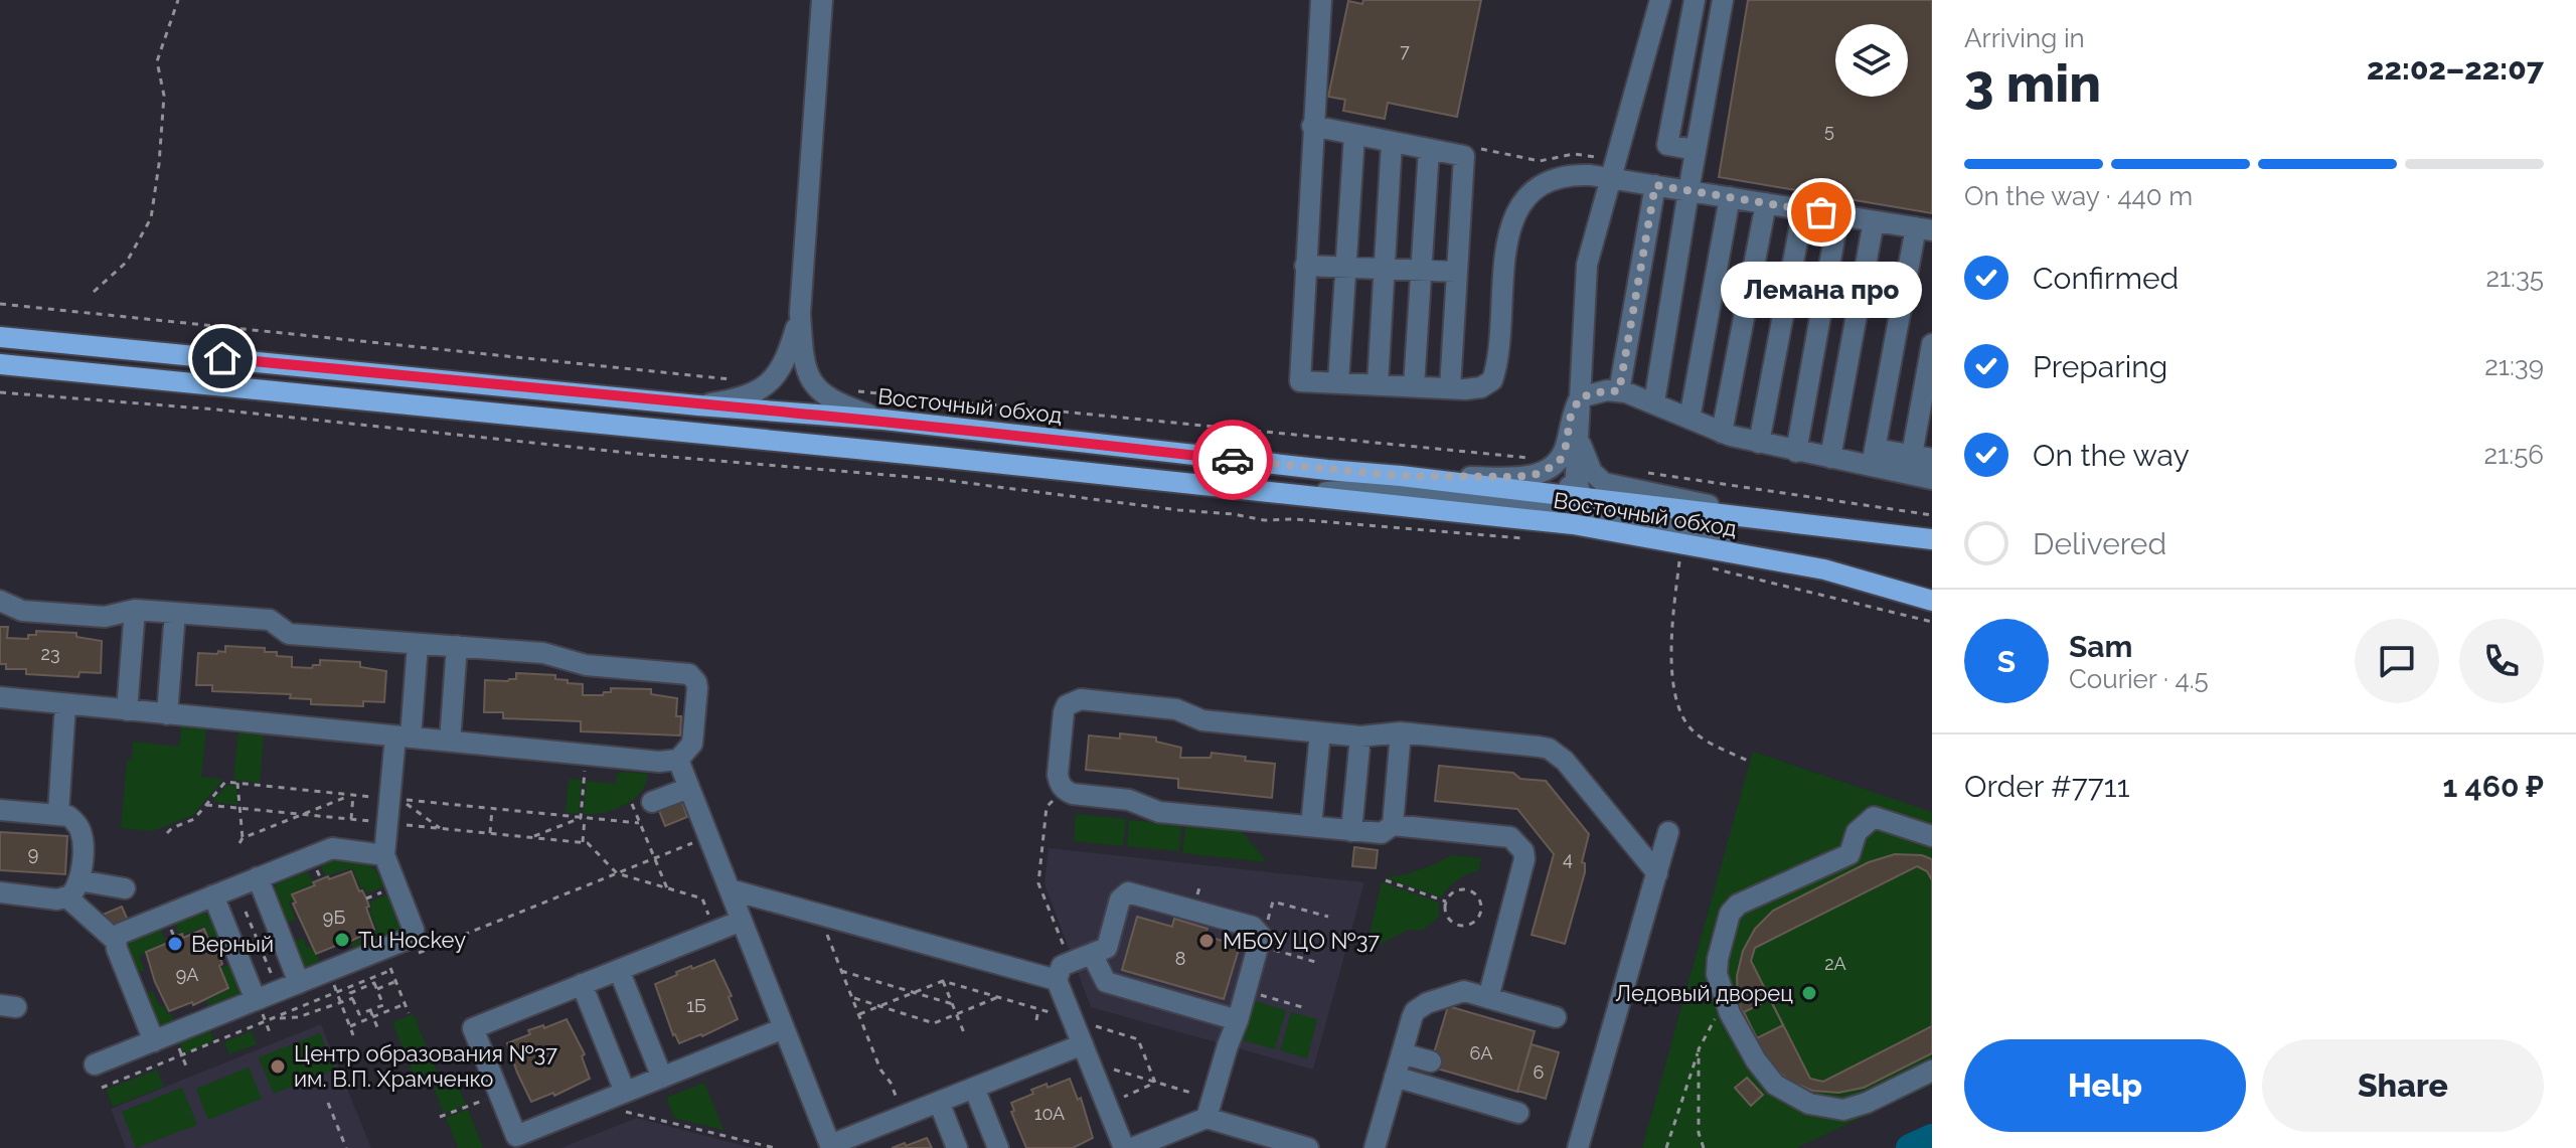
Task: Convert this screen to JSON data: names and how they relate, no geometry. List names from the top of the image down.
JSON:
{
  "streets": {
    "main road": ["Восточный обход"]
  },
  "places": [
    "Лемана про",
    "Tu Hockey",
    "МБОУ ЦО №37",
    "Верный",
    "Ледовый дворец",
    "Центр образования №37 им. В.П. Храмченко"
  ],
  "house_numbers": [
    "7",
    "5",
    "23",
    "9",
    "4",
    "9Б",
    "8",
    "2А",
    "9А",
    "1Б",
    "6А",
    "6",
    "10А"
  ],
  "page": {
    "heading": ["3 min", "Arriving in", "22:02–22:07"],
    "panel": [
      "Sam",
      "Courier · 4.5",
      "Order #7711",
      "1 460 ₽"
    ],
    "bar": "On the way · 440 m",
    "list": [
      ["Confirmed", "21:35"],
      ["Preparing", "21:39"],
      ["On the way", "21:56"],
      "Delivered"
    ],
    "bubble": "Лемана про",
    "round": "S",
    "buttons": ["Help", "Share"]
  }
}
